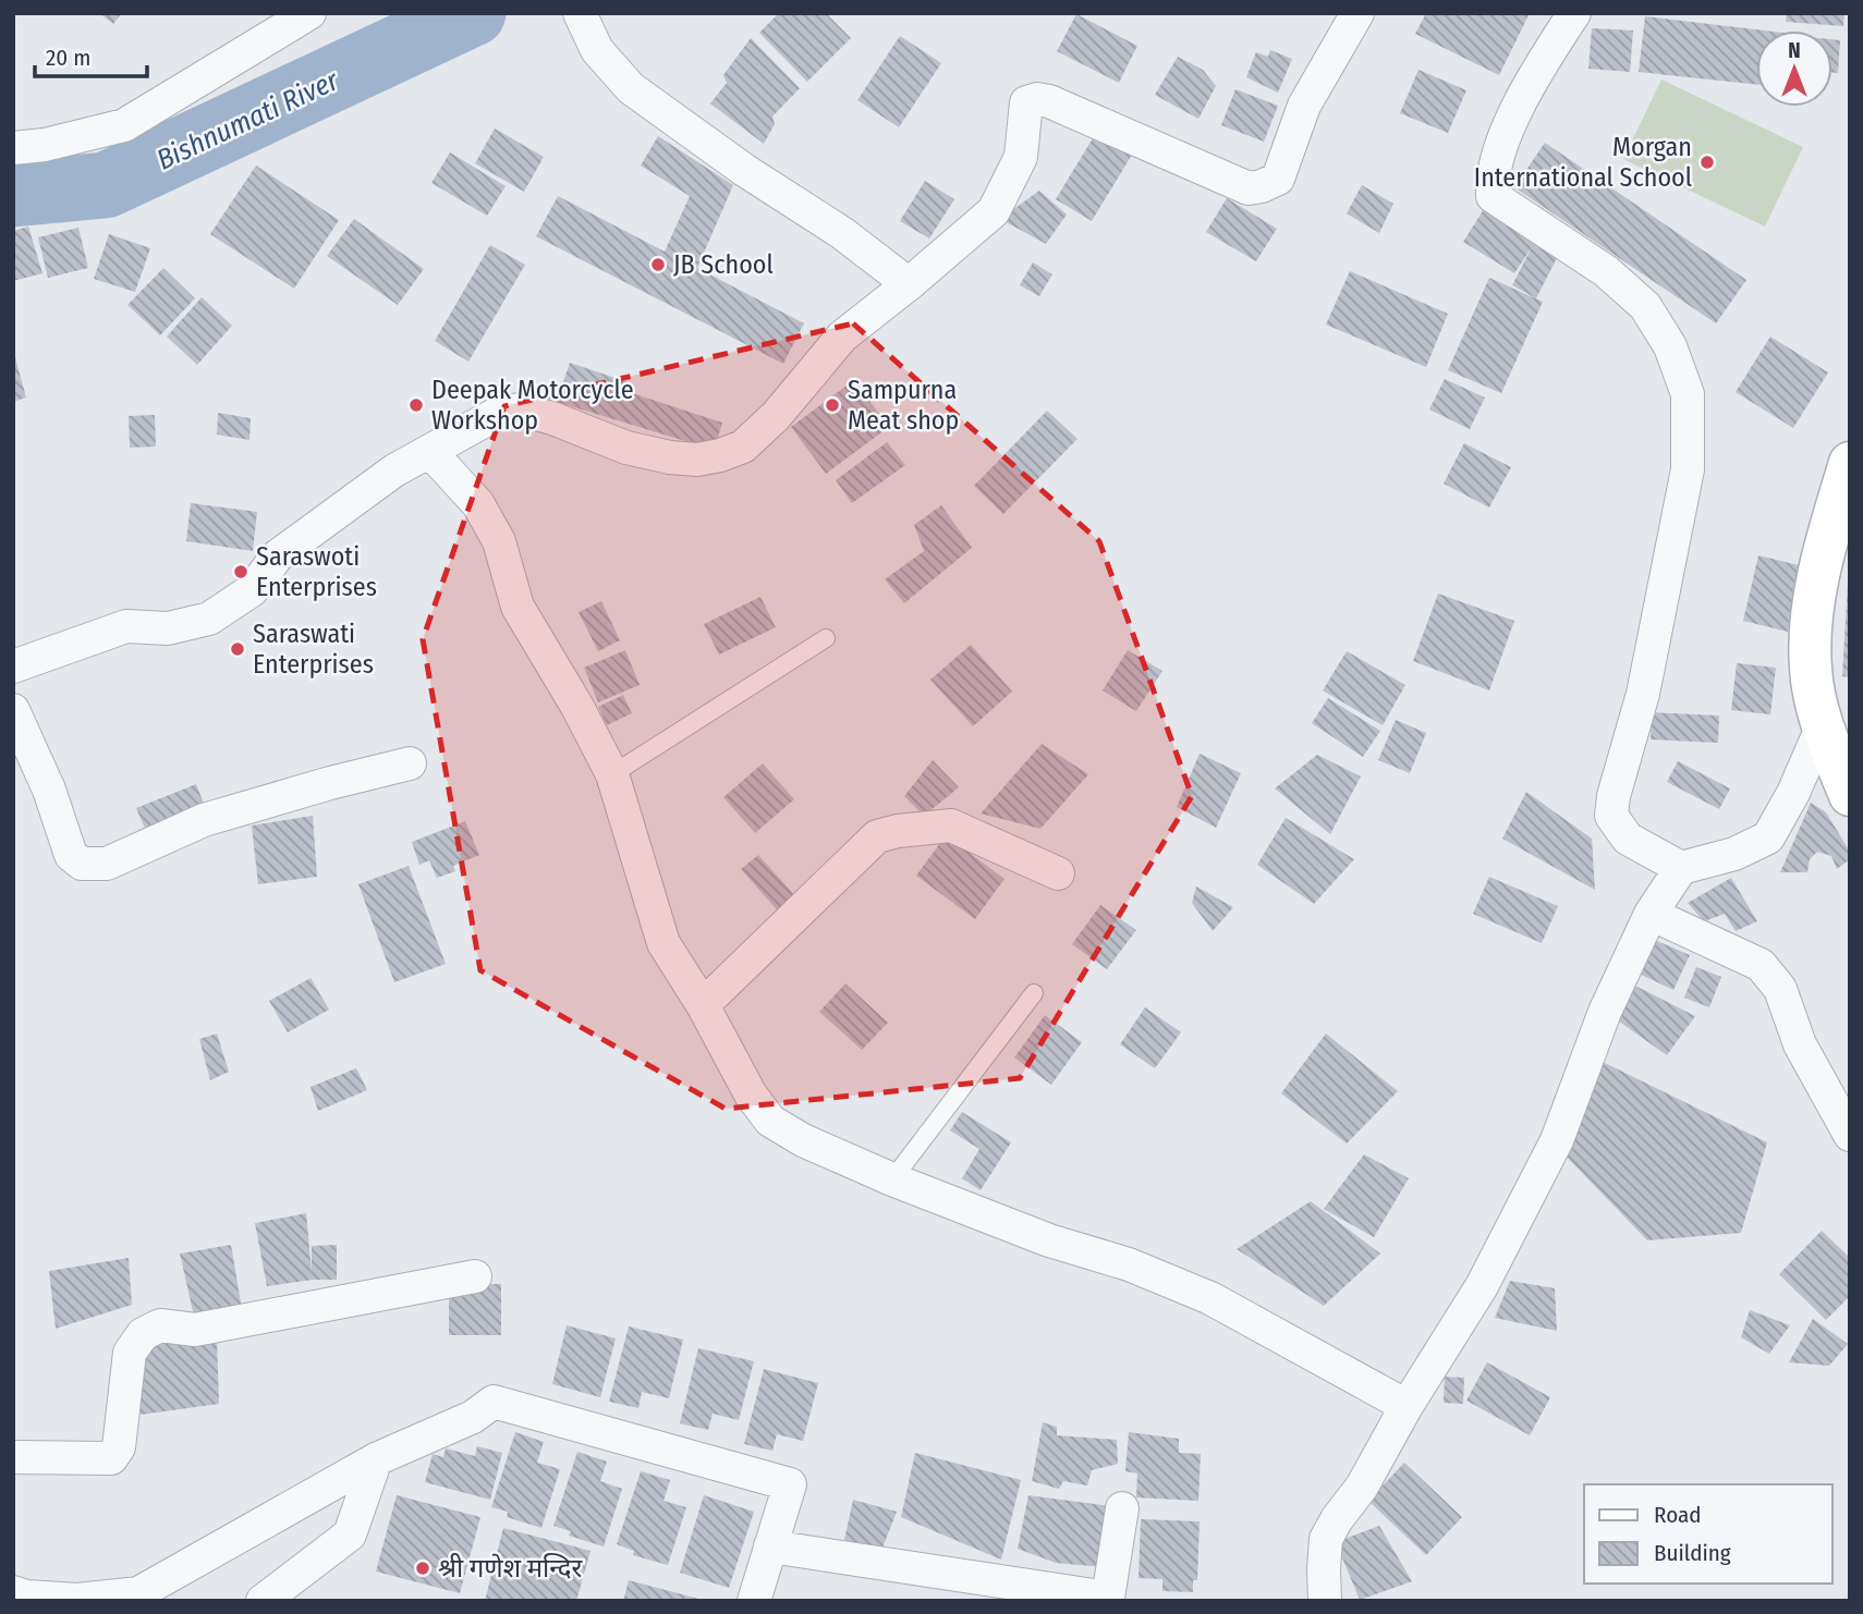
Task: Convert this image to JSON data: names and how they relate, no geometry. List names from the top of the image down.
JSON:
{
  "water": ["Bishnumati River"],
  "places": [
    "Morgan International School",
    "JB School",
    "Deepak Motorcycle Workshop",
    "Sampurna Meat shop",
    "Saraswoti Enterprises",
    "Saraswati Enterprises",
    "श्री गणेश मन्दिर"
  ],
  "legend": ["Road", "Building"],
  "scale_bar": "20 m",
  "north": "top"
}
